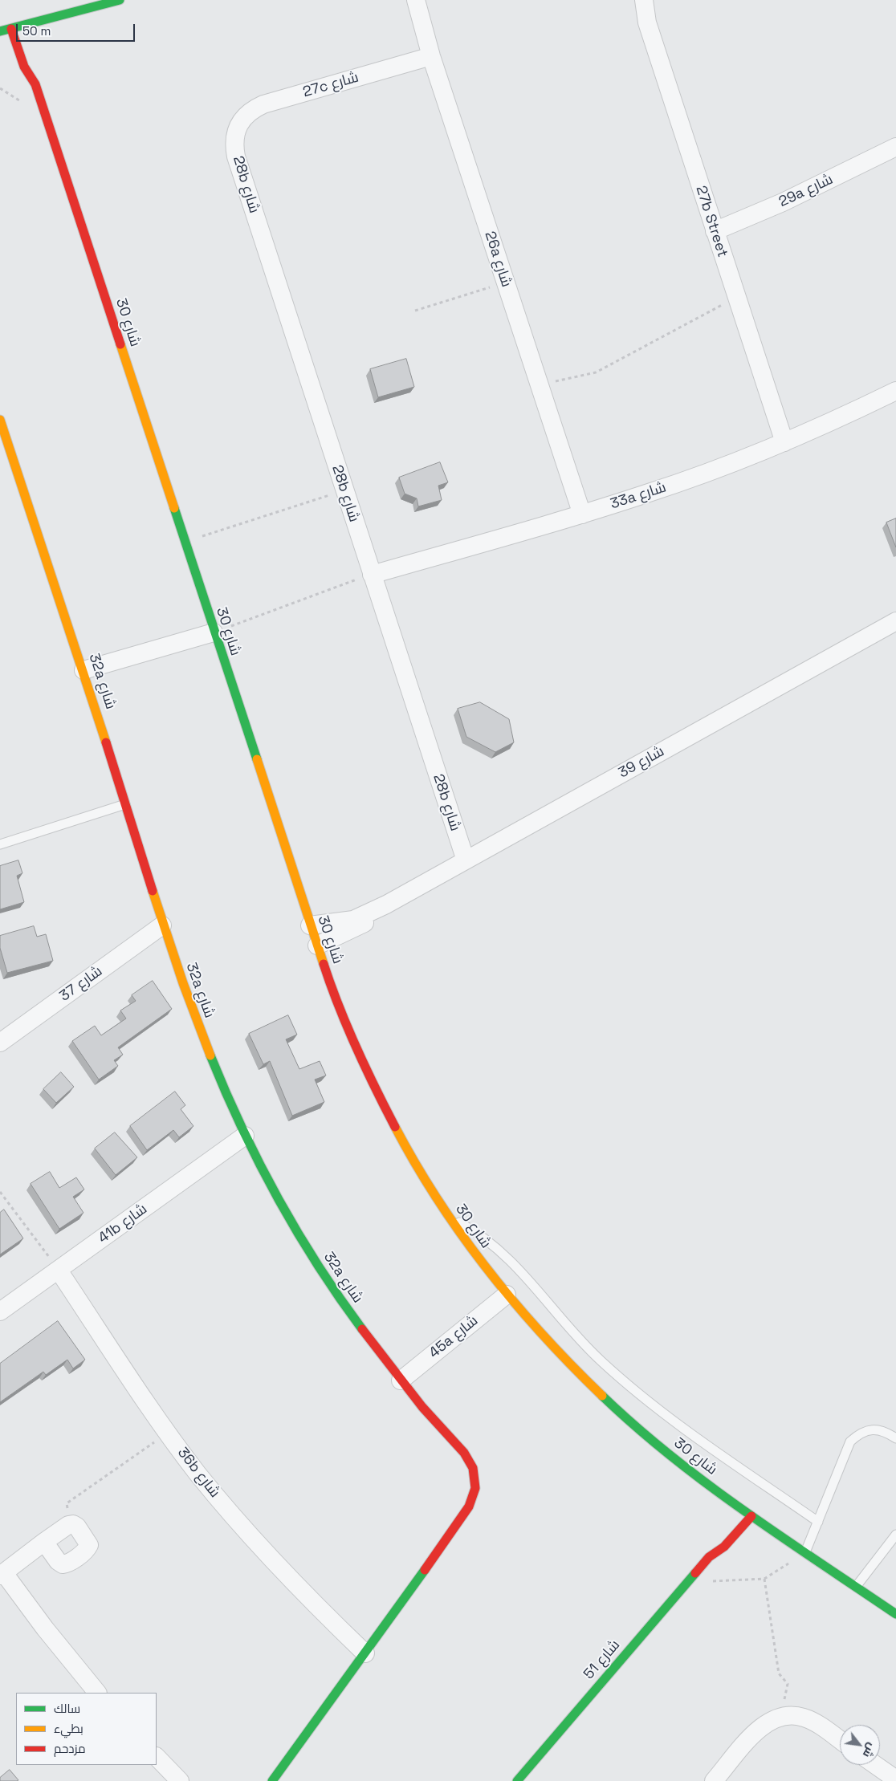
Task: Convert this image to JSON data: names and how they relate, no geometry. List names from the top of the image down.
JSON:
{
  "streets": {
    "street": [
      "27c شارع",
      "28b شارع",
      "29a شارع",
      "27b Street",
      "26a شارع",
      "شارع 30",
      "33a شارع",
      "32a شارع",
      "شارع 39",
      "شارع 37",
      "41b شارع",
      "45a شارع",
      "36b شارع",
      "شارع 51"
    ]
  },
  "crossings": [
    ["27c شارع", "28b شارع"],
    ["27c شارع", "26a شارع"],
    ["28b شارع", "33a شارع"],
    ["28b شارع", "شارع 39"],
    ["29a شارع", "27b Street"],
    ["27b Street", "33a شارع"],
    ["26a شارع", "33a شارع"],
    ["شارع 30", "شارع 39"],
    ["شارع 30", "45a شارع"],
    ["شارع 30", "شارع 51"],
    ["32a شارع", "شارع 37"],
    ["32a شارع", "41b شارع"],
    ["32a شارع", "45a شارع"],
    ["32a شارع", "36b شارع"],
    ["41b شارع", "36b شارع"]
  ],
  "legend": ["سالك", "بطيء", "مزدحم"],
  "scale_bar": "50 m",
  "north": "bottom right"
}
